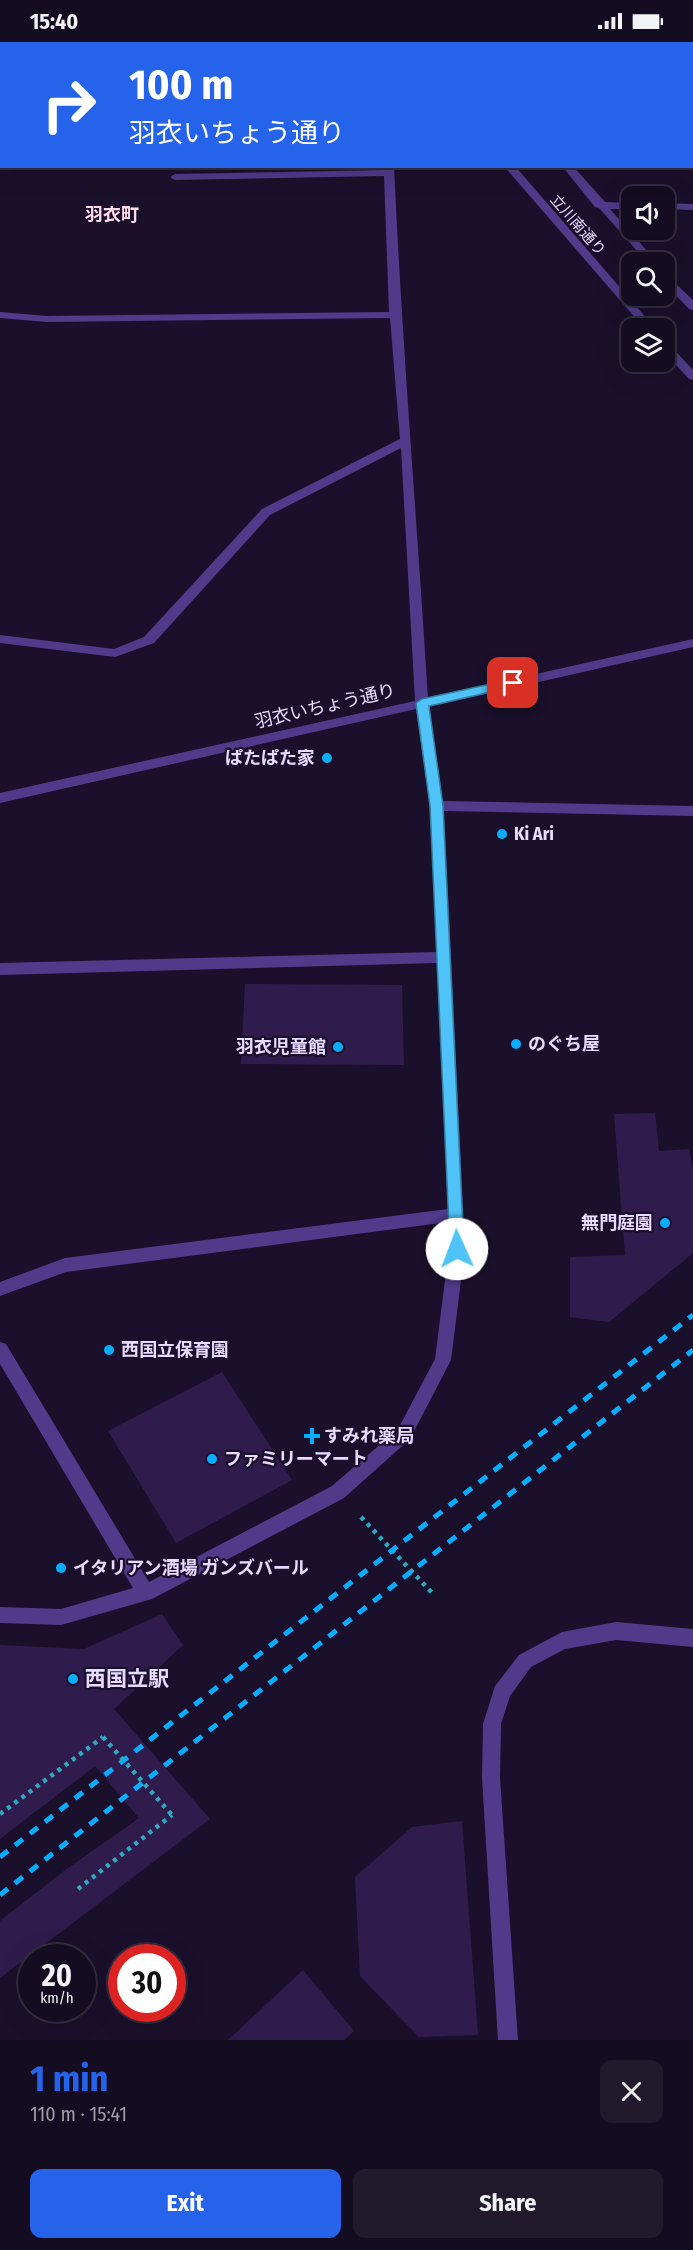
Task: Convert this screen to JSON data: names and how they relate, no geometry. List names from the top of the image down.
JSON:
{
  "streets": {
    "street": ["立川南通り", "羽衣いちょう通り"]
  },
  "districts": ["羽衣町"],
  "places": {
    "other": [
      "ぱたぱた家",
      "Ki Ari",
      "のぐち屋",
      "羽衣児童館",
      "無門庭園",
      "西国立保育園",
      "ファミリーマート",
      "イタリアン酒場 ガンズバール",
      "西国立駅"
    ],
    "health": ["すみれ薬局"]
  },
  "page": {
    "status": "15:40",
    "turn": ["100 m", "羽衣いちょう通り"],
    "speed": "20 km/h",
    "limit": "30",
    "heading": ["1 min", "110 m · 15:41"],
    "buttons": ["Exit", "Share"]
  }
}
